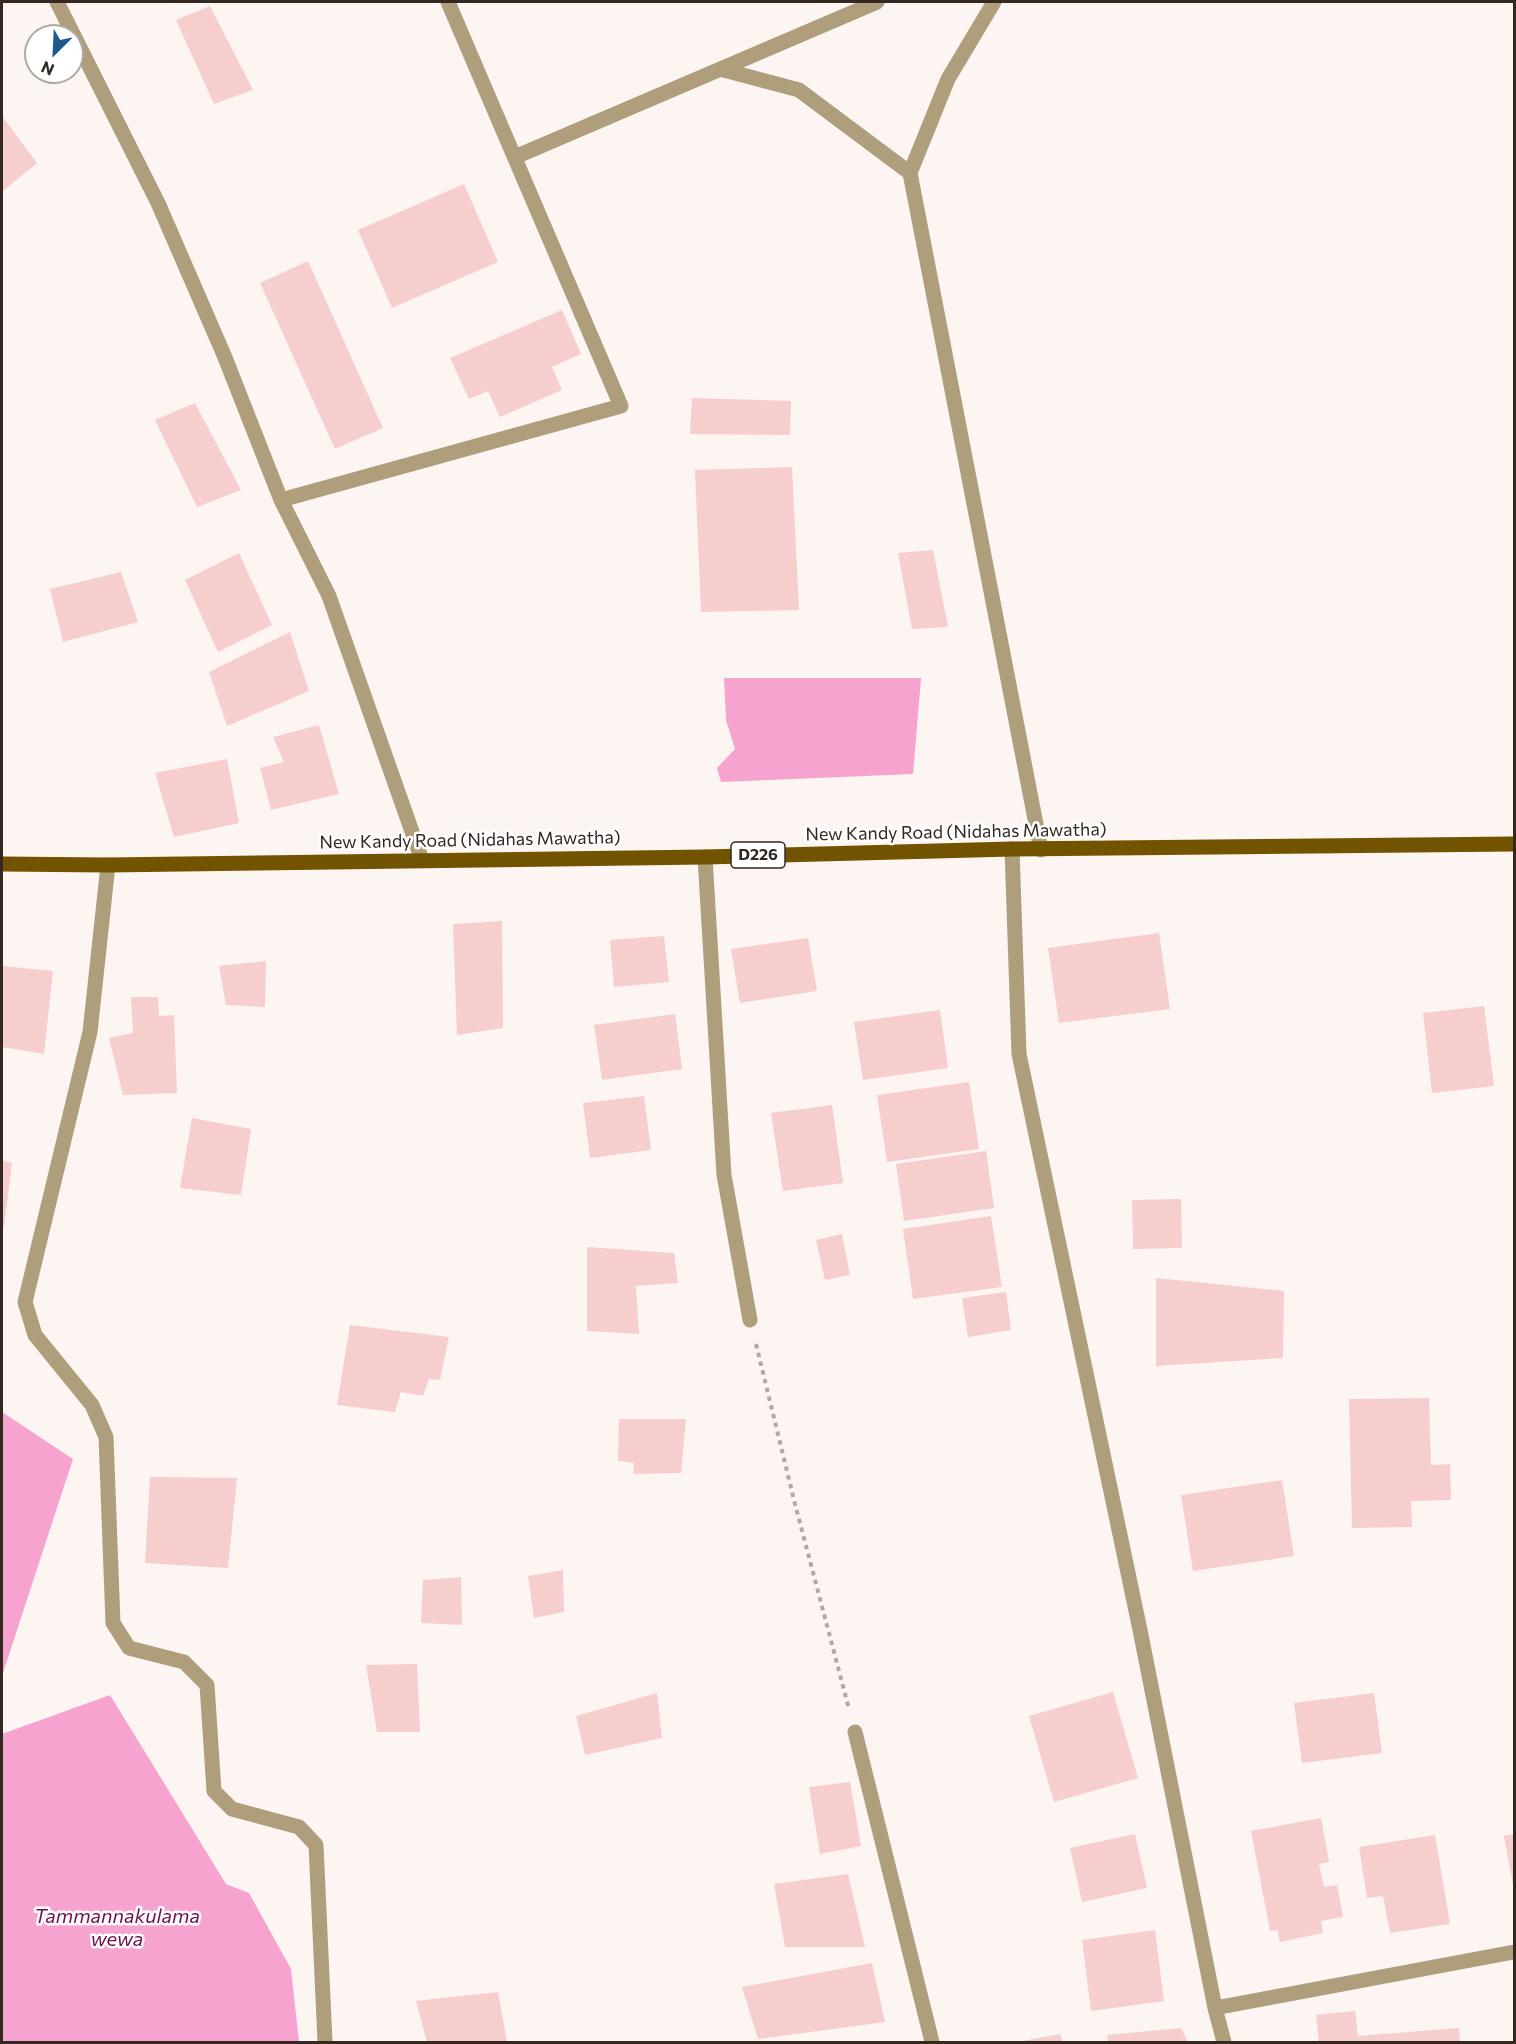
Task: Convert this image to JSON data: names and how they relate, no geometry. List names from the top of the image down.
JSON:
{
  "streets": {
    "main road": ["New Kandy Road (Nidahas Mawatha)", "D226"]
  },
  "water": ["Tammannakulama wewa"],
  "north": "bottom left"
}
